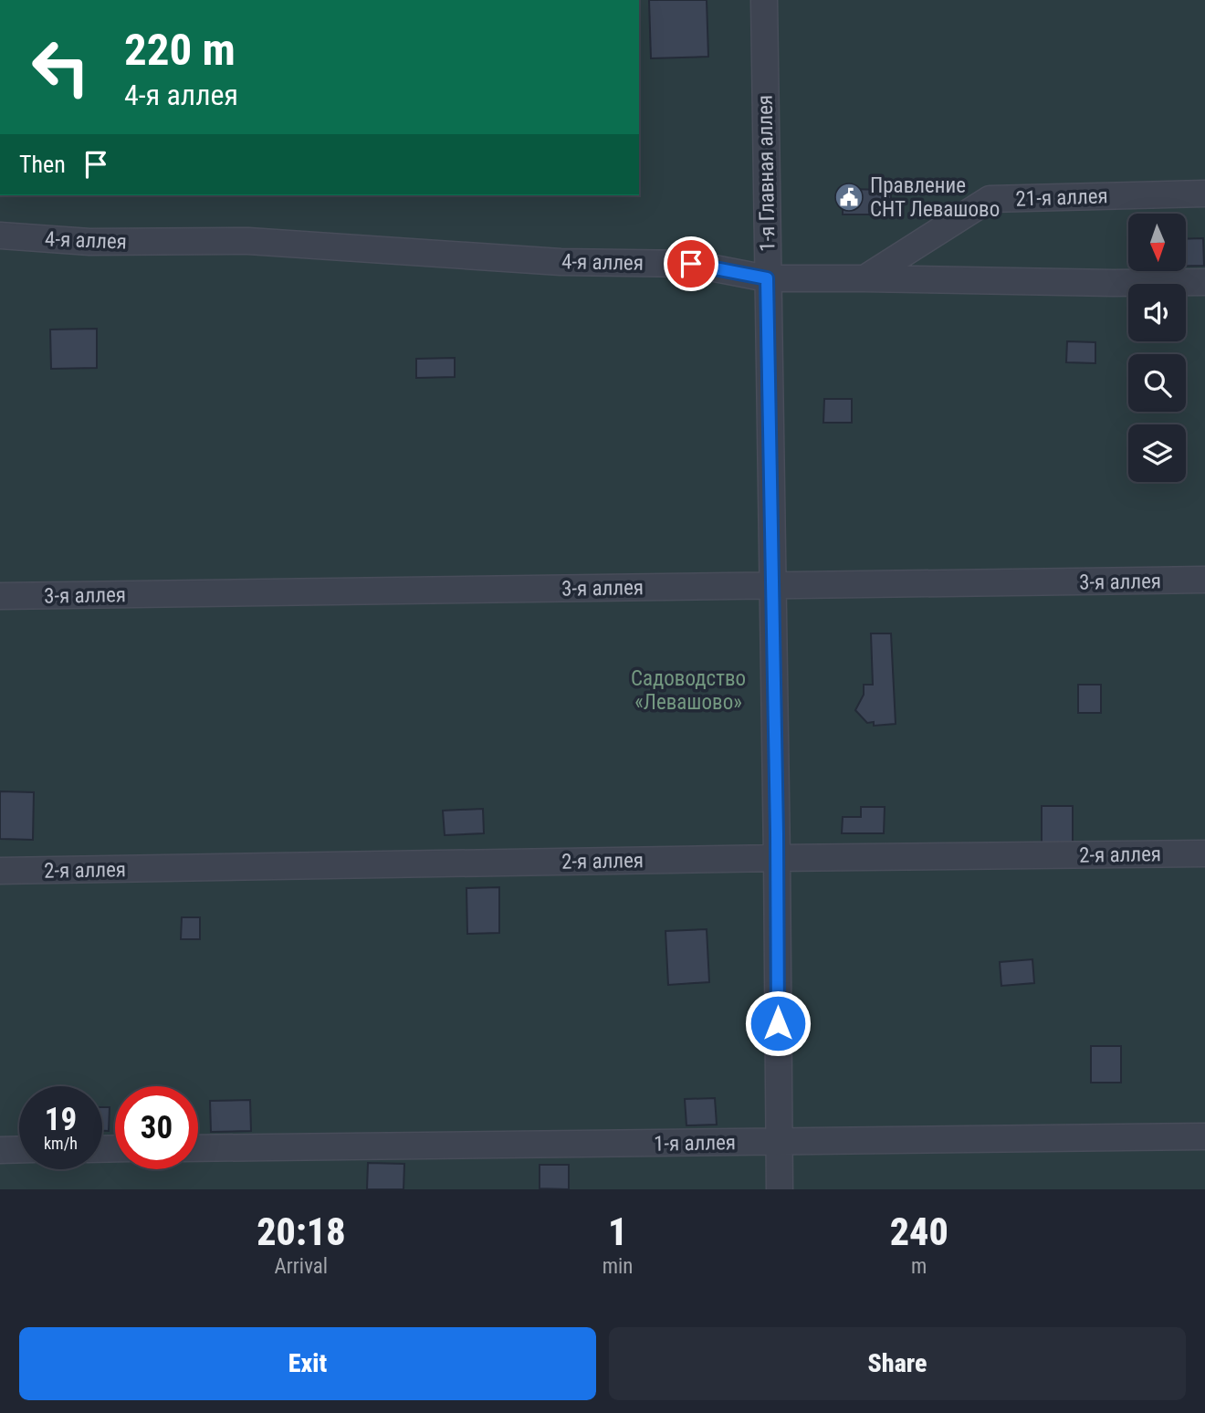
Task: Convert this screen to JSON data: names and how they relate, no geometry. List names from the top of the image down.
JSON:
{
  "streets": {
    "street": [
      "1-я Главная аллея",
      "21-я аллея",
      "4-я аллея",
      "3-я аллея",
      "2-я аллея",
      "1-я аллея"
    ]
  },
  "crossings": [
    ["1-я Главная аллея", "4-я аллея"],
    ["1-я Главная аллея", "3-я аллея"],
    ["1-я Главная аллея", "2-я аллея"],
    ["1-я Главная аллея", "1-я аллея"],
    ["21-я аллея", "4-я аллея"]
  ],
  "parks": ["Садоводство «Левашово»"],
  "places": {
    "public building": ["Правление СНТ Левашово"]
  },
  "north": "bottom",
  "page": {
    "turn": ["220 m", "4-я аллея"],
    "then": "Then",
    "speed": "19 km/h",
    "limit": "30",
    "eta": [
      "20:18",
      "Arrival",
      "1",
      "min",
      "240",
      "m"
    ],
    "buttons": ["Exit", "Share"]
  }
}
